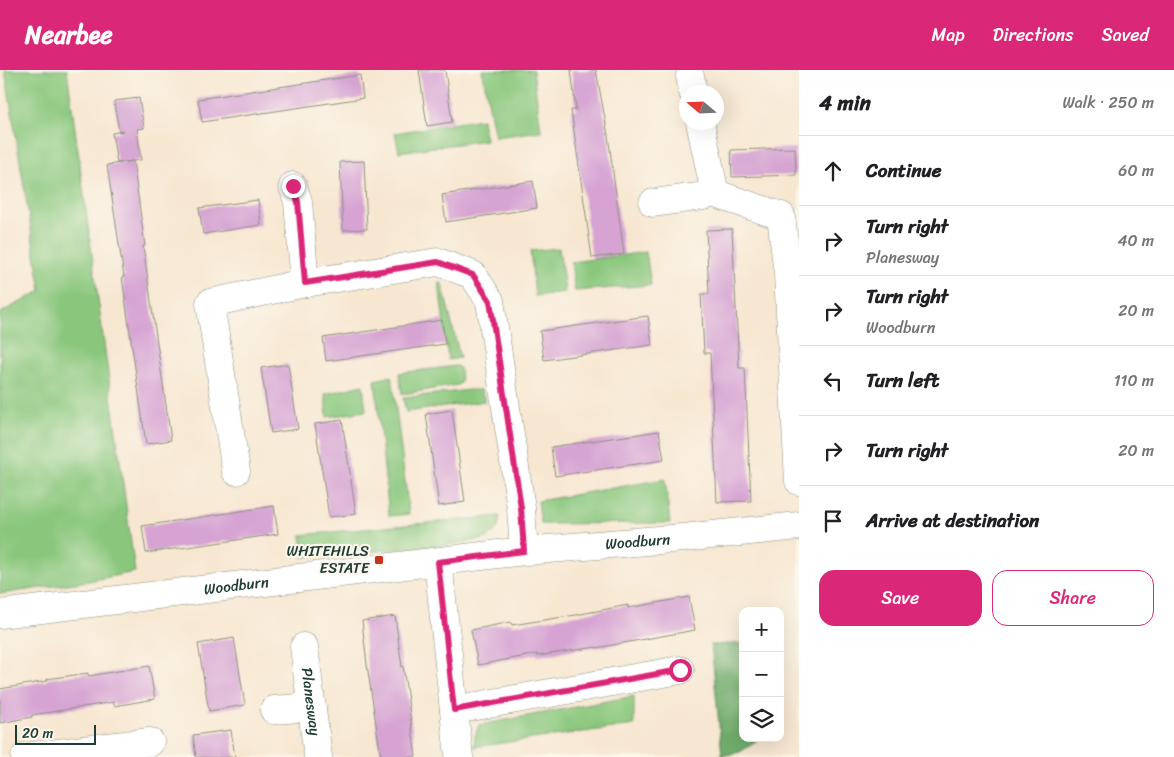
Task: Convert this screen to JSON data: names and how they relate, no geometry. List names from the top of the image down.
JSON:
{
  "streets": {
    "street": ["Woodburn", "Planesway"]
  },
  "places": {
    "transit": ["WHITEHILLS ESTATE"]
  },
  "scale_bar": "20 m",
  "north": "left",
  "page": {
    "header": "Nearbee",
    "nav": ["Map", "Directions", "Saved"],
    "heading": ["4 min", "Walk · 250 m"],
    "list": [
      ["Continue", "60 m"],
      ["Turn right", "Planesway", "40 m"],
      ["Turn right", "Woodburn", "20 m"],
      ["Turn left", "110 m"],
      ["Turn right", "20 m"],
      "Arrive at destination"
    ],
    "buttons": ["Save", "Share"],
    "map_buttons": ["+", "−"],
    "scale": "20 m"
  }
}
